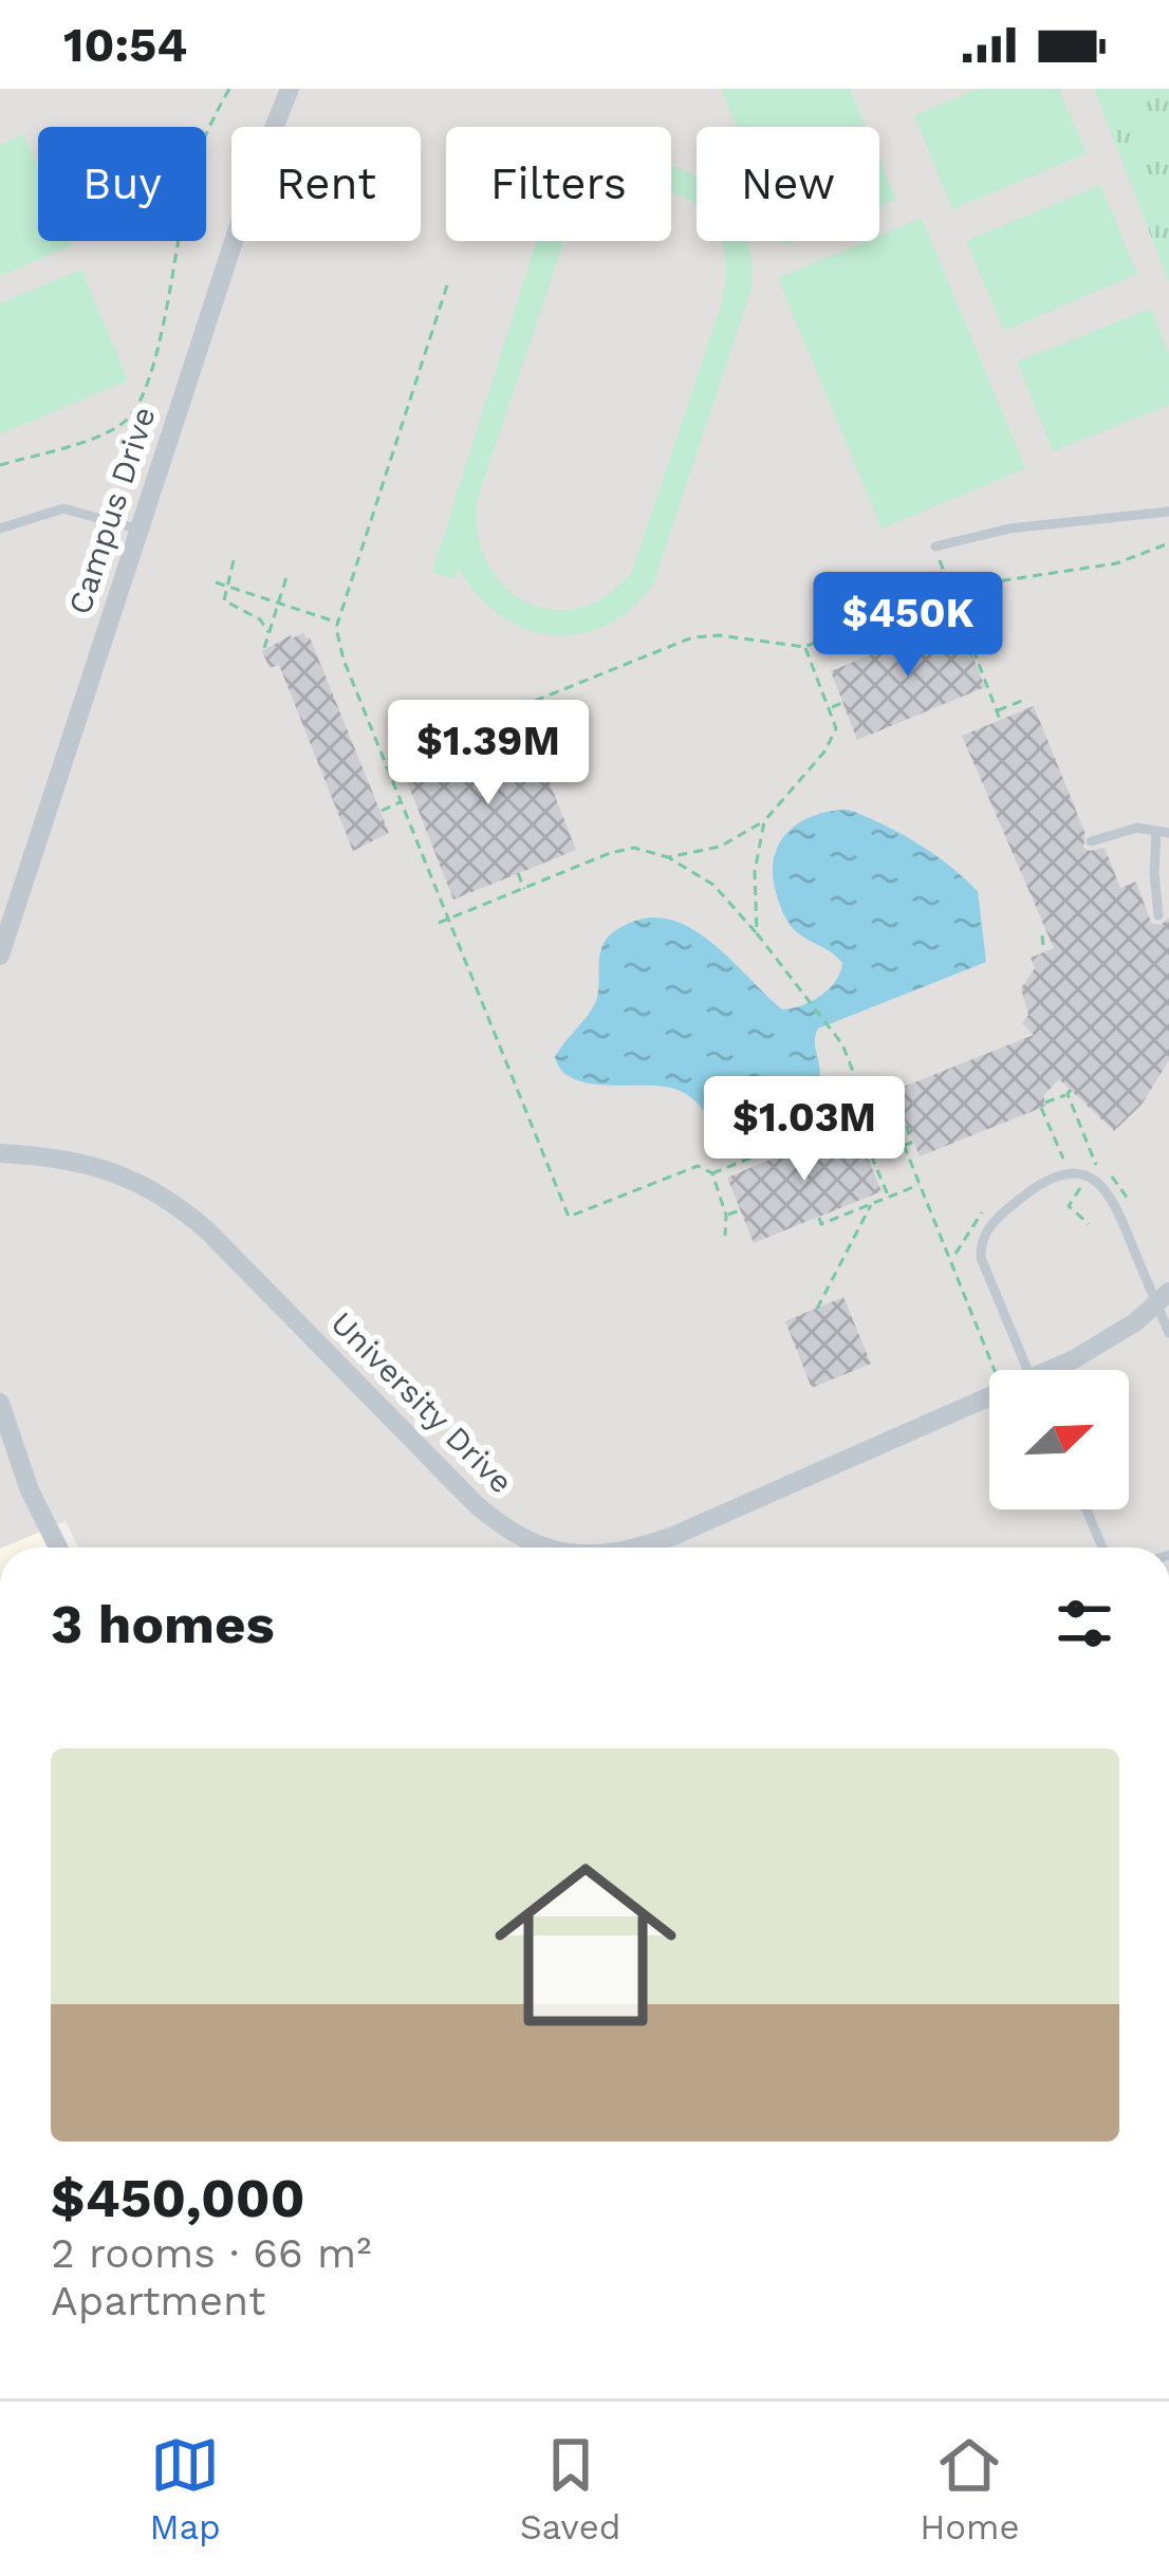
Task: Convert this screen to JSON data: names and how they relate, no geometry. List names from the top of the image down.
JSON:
{
  "streets": {
    "street": ["Campus Drive", "University Drive"]
  },
  "north": "top right",
  "page": {
    "status": "10:54",
    "chip": [
      "Buy",
      "Rent",
      "Filters",
      "New"
    ],
    "price": ["$450K", "$1.39M", "$1.03M"],
    "heading": "3 homes",
    "list": [
      {
        "name": "$450,000",
        "note": "2 rooms · 66 m² · Apartment"
      }
    ],
    "tabs": ["Map", "Saved", "Home"]
  }
}
